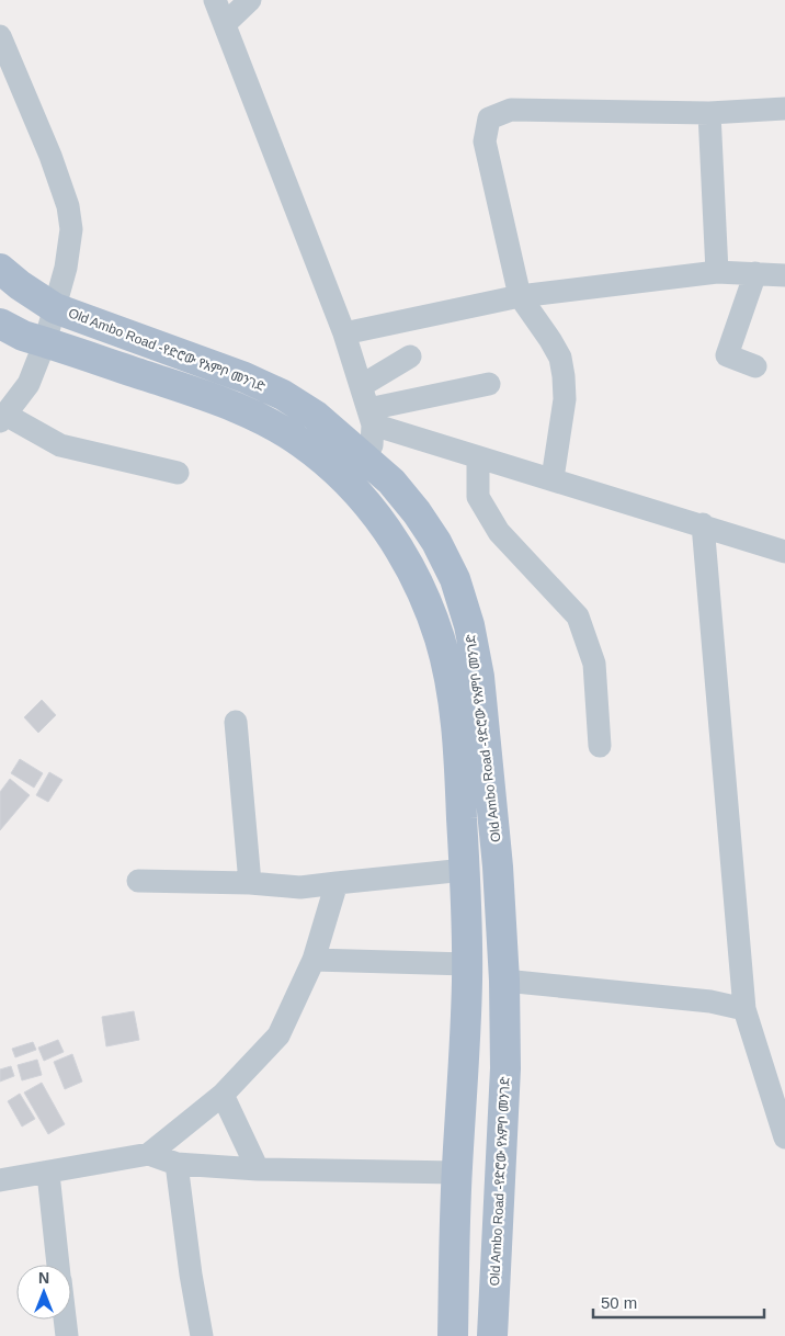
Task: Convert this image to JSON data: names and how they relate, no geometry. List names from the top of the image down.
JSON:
{
  "streets": {
    "main road": ["Old Ambo Road -የድሮው የአምቦ መንገድ"]
  },
  "scale_bar": "50 m",
  "north": "top"
}
